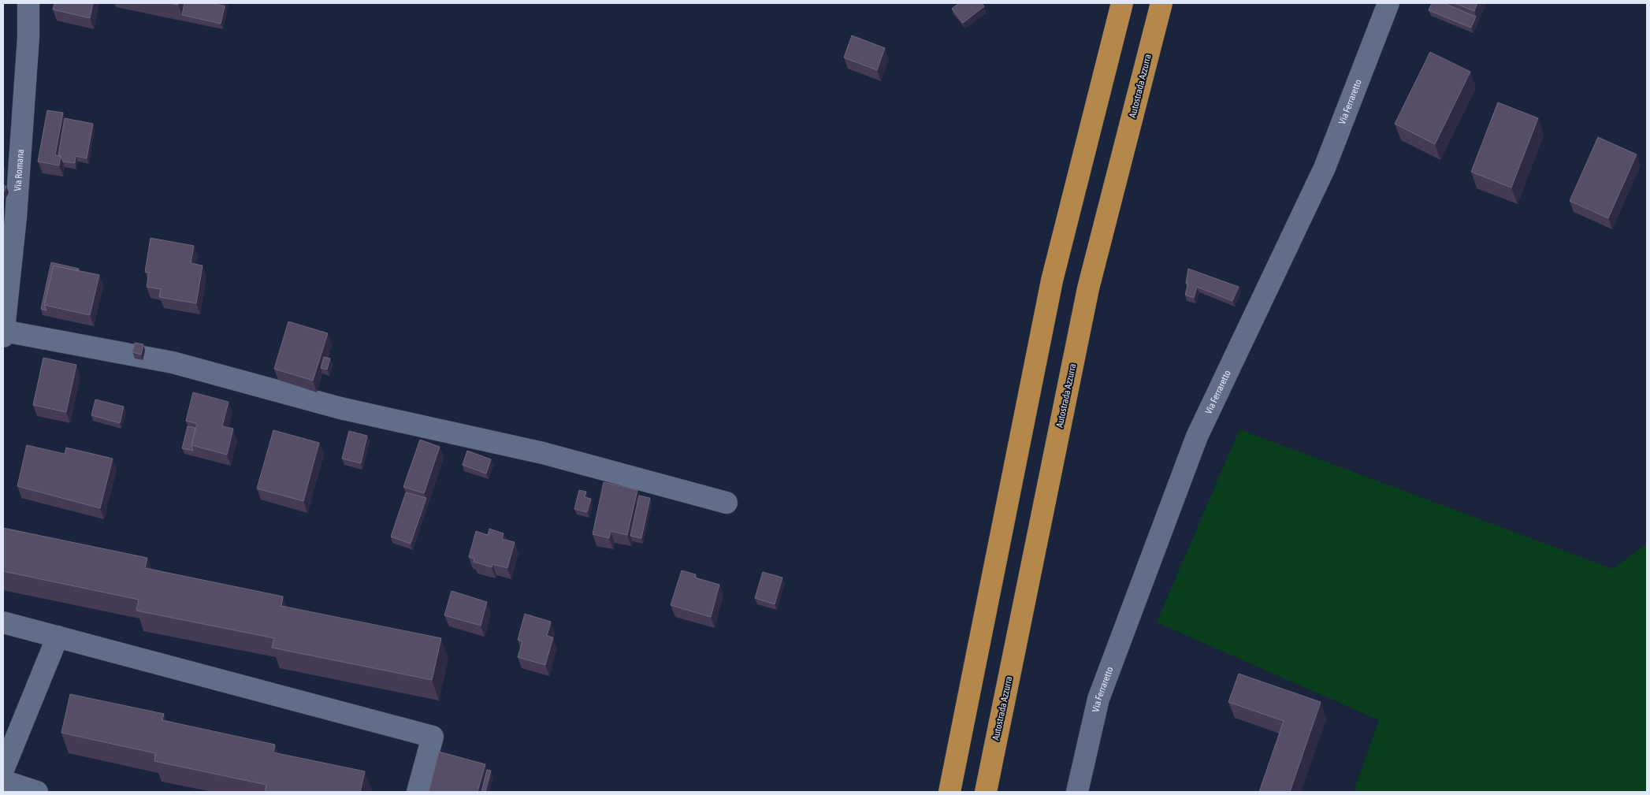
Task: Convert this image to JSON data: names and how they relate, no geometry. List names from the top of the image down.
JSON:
{
  "streets": {
    "highway": ["Autostrada Azzurra"],
    "street": ["Via Ferraretto", "Via Romana"]
  }
}
